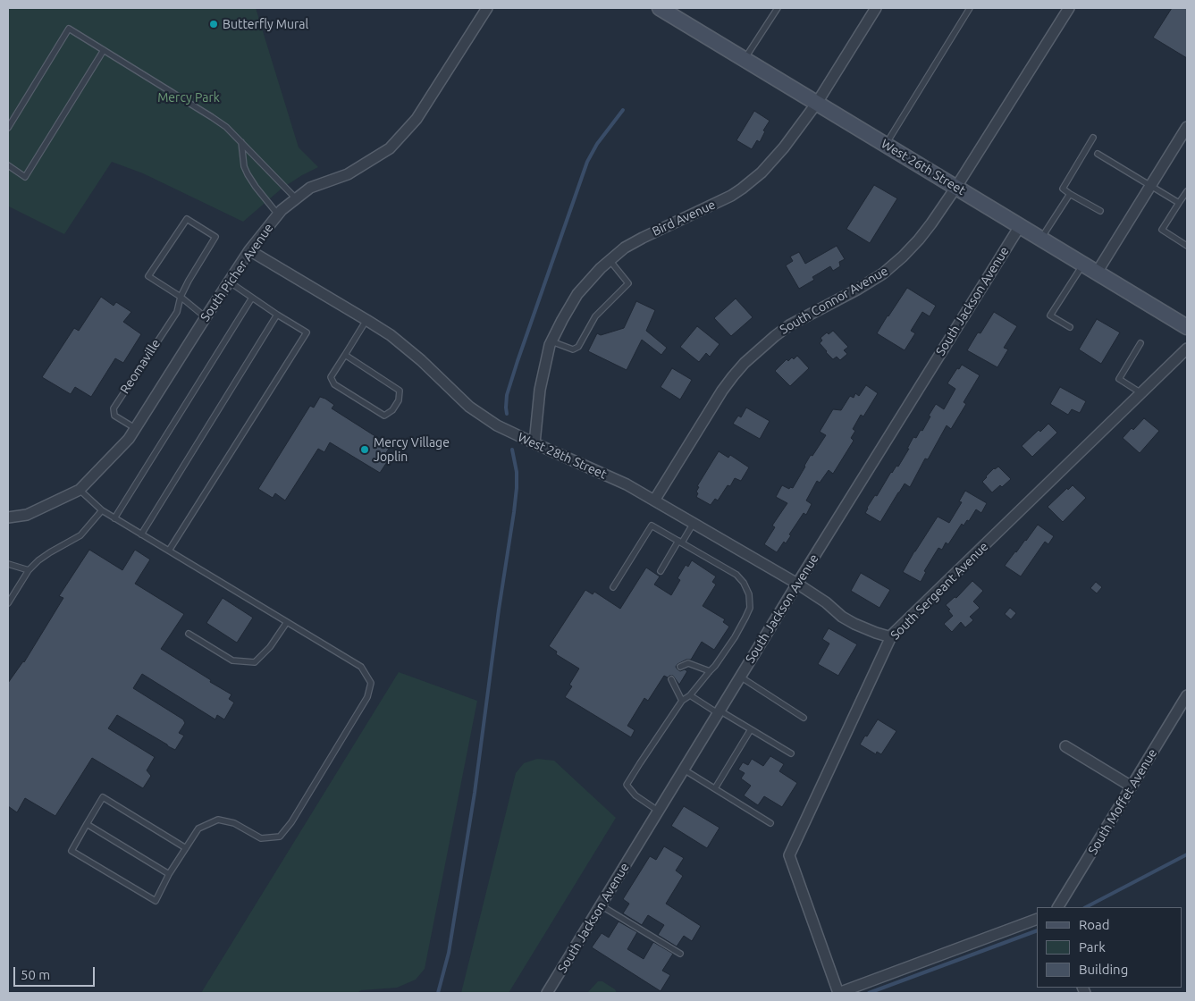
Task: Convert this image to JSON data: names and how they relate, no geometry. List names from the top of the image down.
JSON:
{
  "streets": {
    "main road": ["West 26th Street"],
    "street": [
      "Bird Avenue",
      "South Picher Avenue",
      "South Connor Avenue",
      "South Jackson Avenue",
      "West 28th Street",
      "South Sergeant Avenue",
      "South Moffet Avenue"
    ],
    "lane": ["Reomaville"]
  },
  "crossings": [
    ["West 26th Street", "Bird Avenue"],
    ["West 26th Street", "South Connor Avenue"],
    ["West 26th Street", "South Jackson Avenue"],
    ["Bird Avenue", "West 28th Street"],
    ["South Picher Avenue", "Reomaville"],
    ["South Picher Avenue", "West 28th Street"],
    ["South Connor Avenue", "West 28th Street"],
    ["South Jackson Avenue", "West 28th Street"],
    ["West 28th Street", "South Sergeant Avenue"]
  ],
  "parks": ["Mercy Park"],
  "places": ["Butterfly Mural", "Mercy Village Joplin"],
  "legend": ["Road", "Park", "Building"],
  "scale_bar": "50 m"
}
